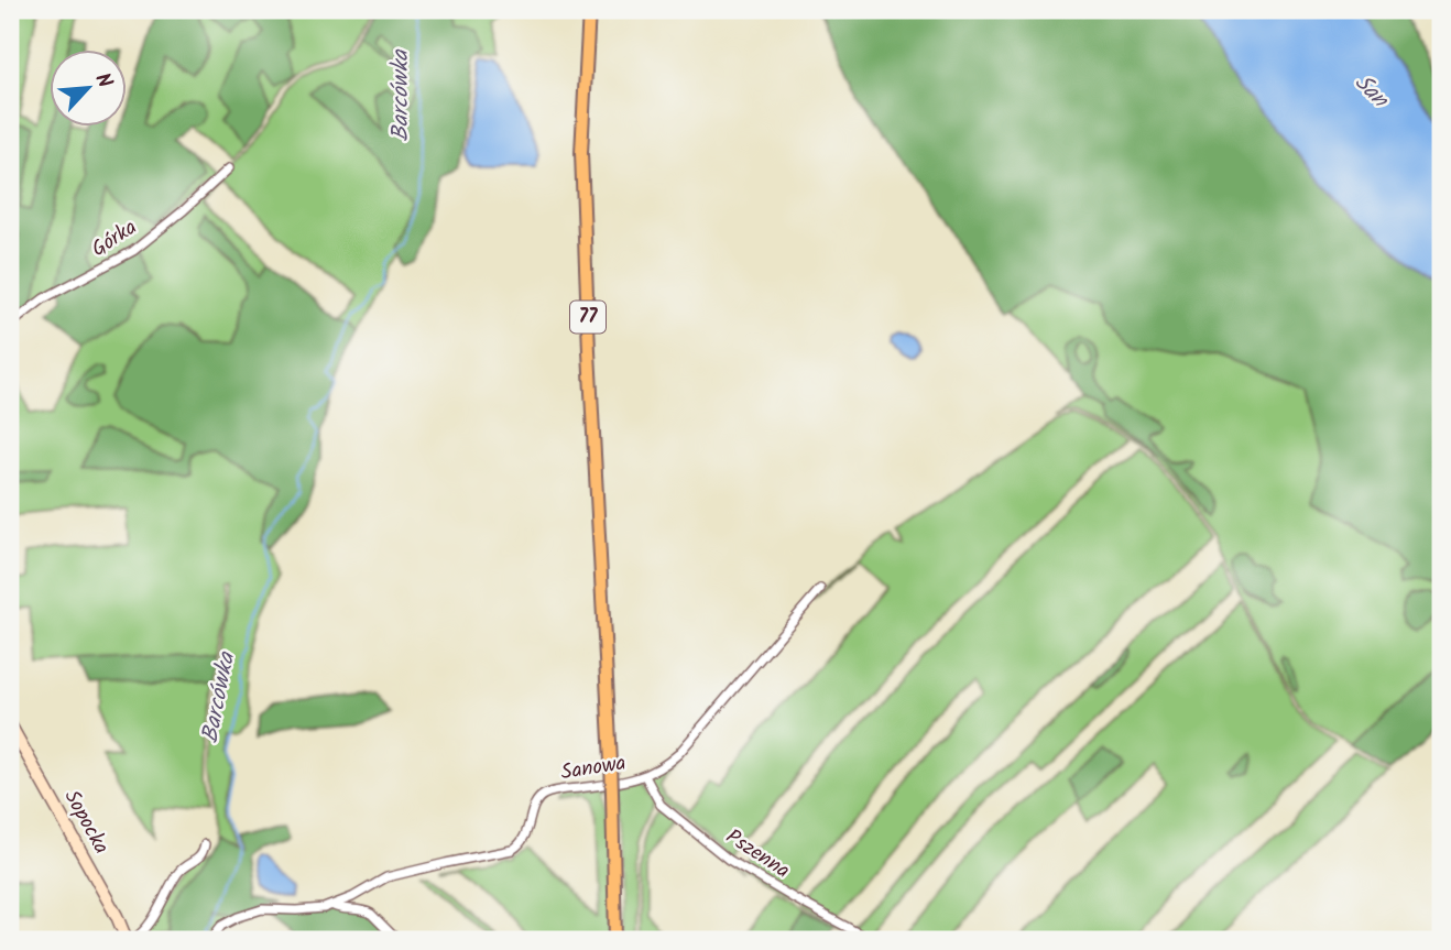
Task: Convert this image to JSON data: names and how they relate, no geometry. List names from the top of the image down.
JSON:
{
  "streets": {
    "main road": ["77"],
    "street": [
      "Górka",
      "Sanowa",
      "Sopocka",
      "Pszenna"
    ]
  },
  "crossings": [
    ["Sanowa", "Pszenna"]
  ],
  "water": ["San", "Barcówka"],
  "north": "top right"
}
